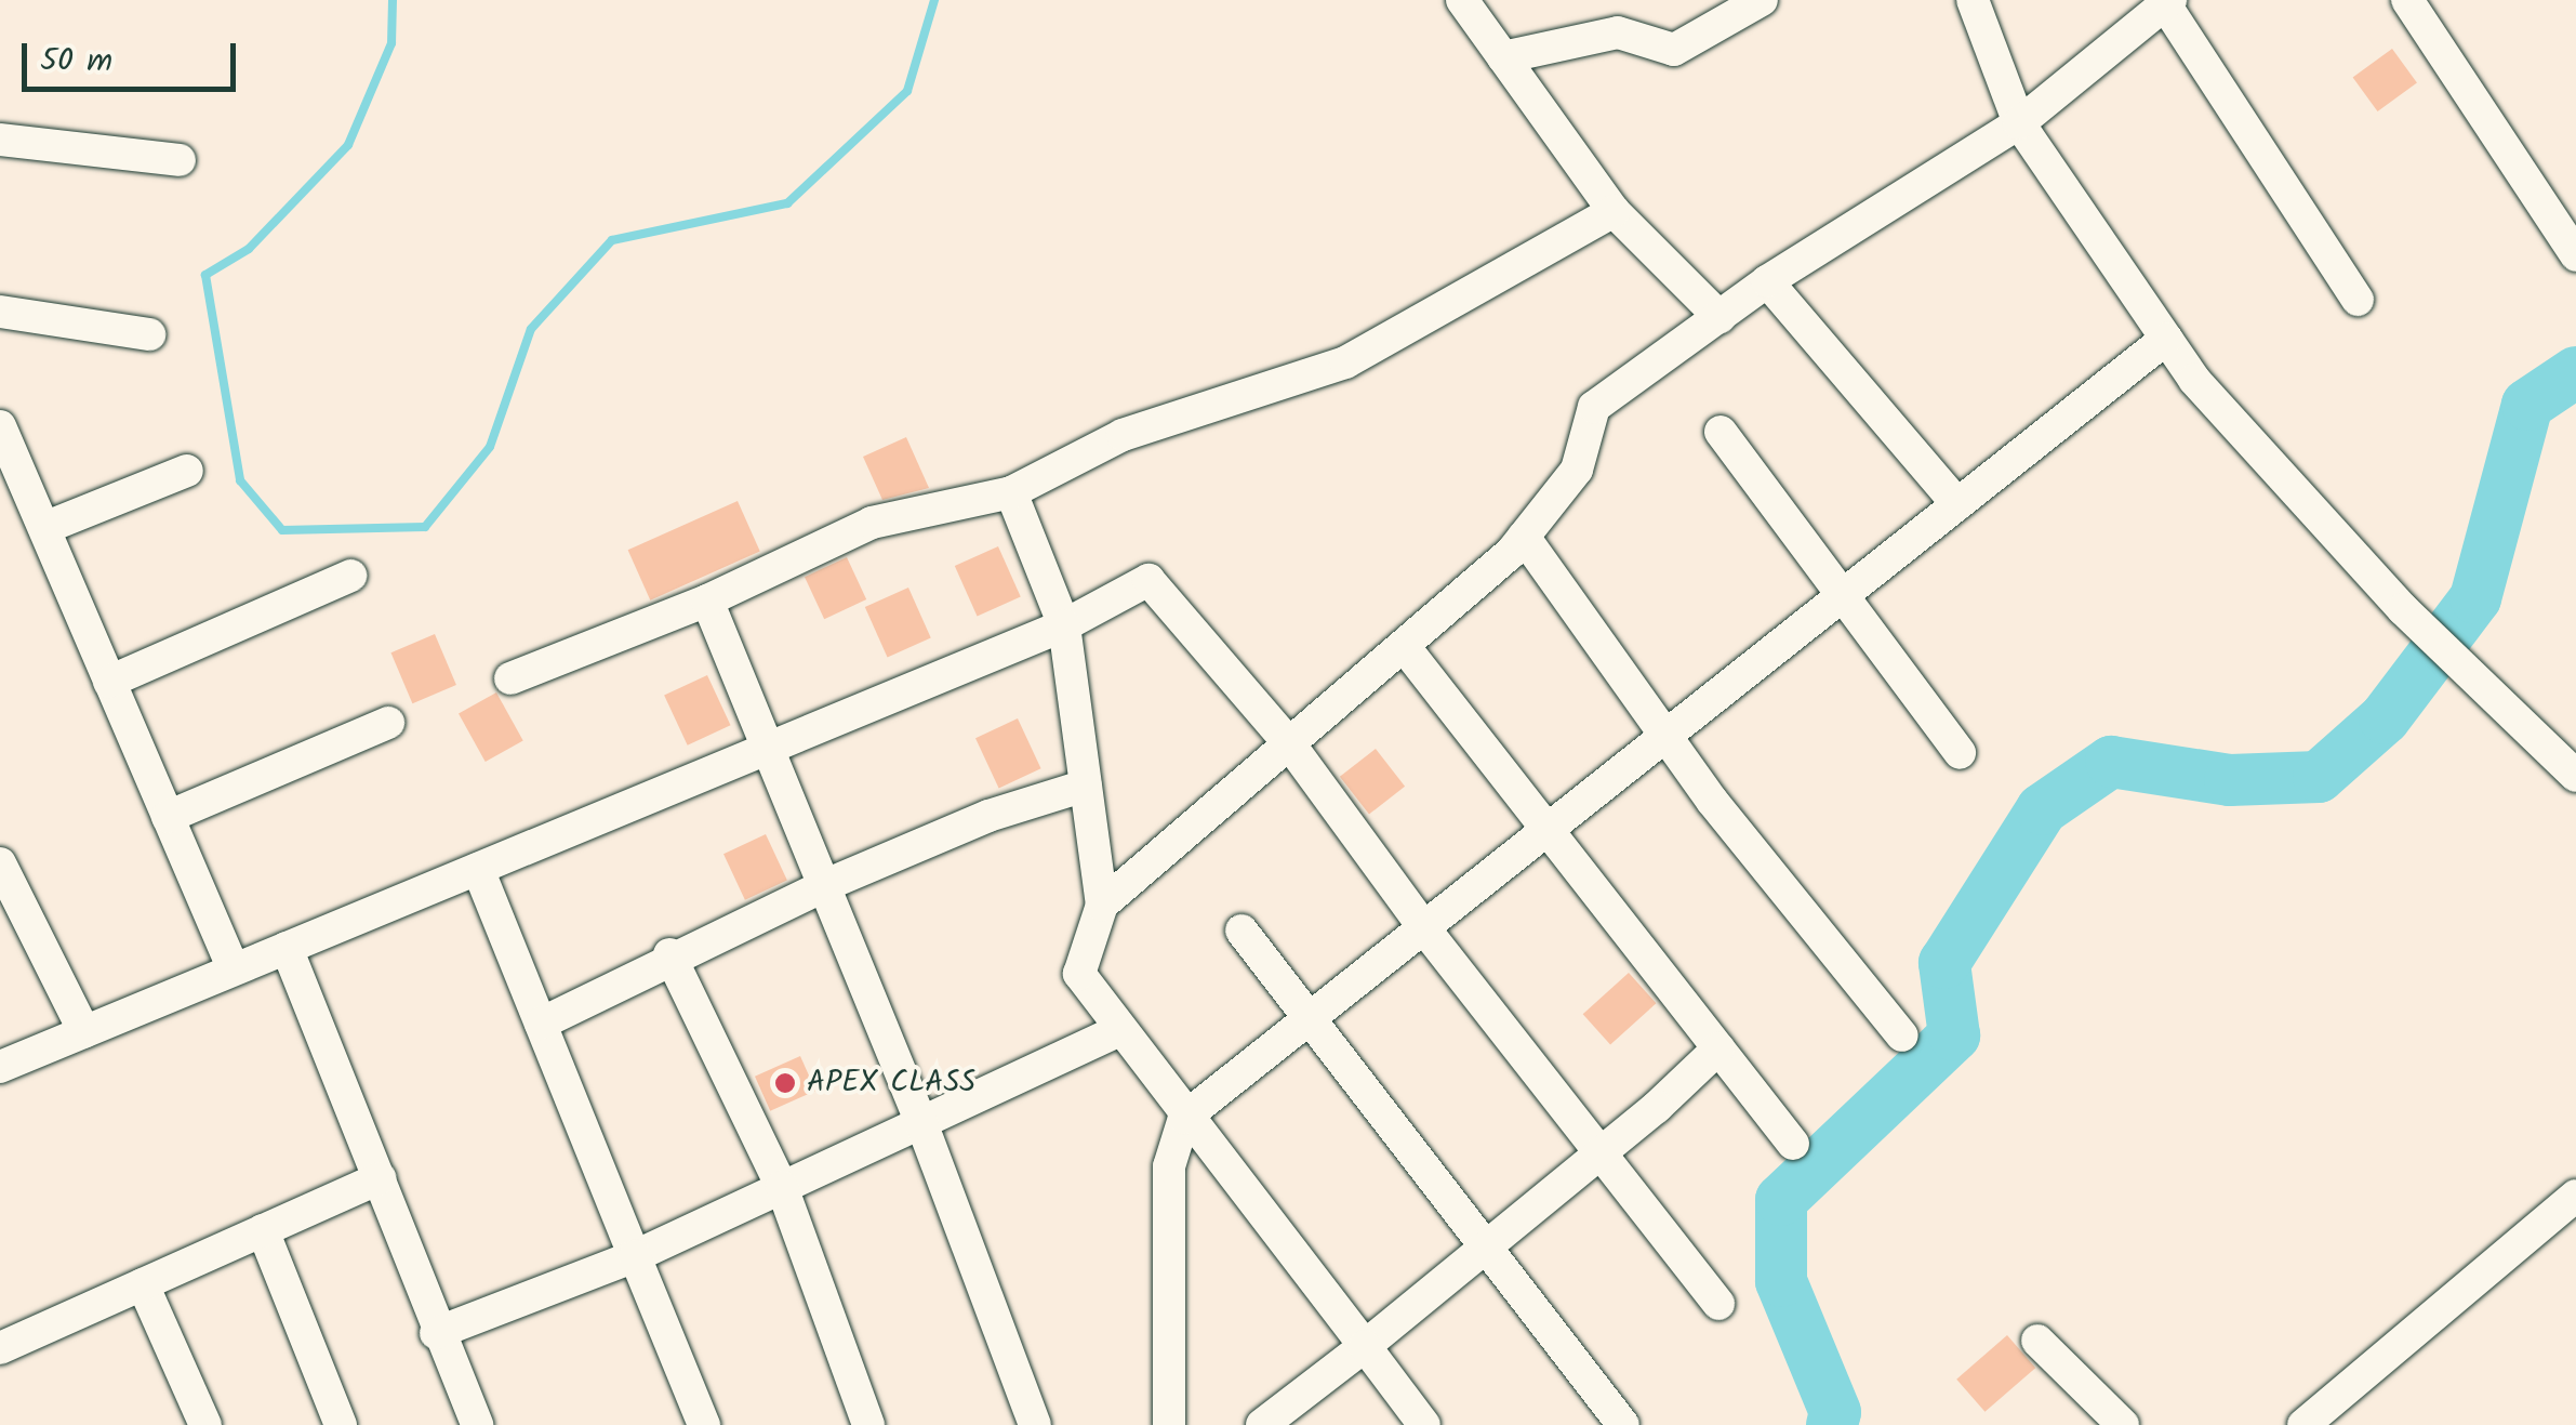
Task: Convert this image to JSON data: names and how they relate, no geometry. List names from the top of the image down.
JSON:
{
  "places": ["APEX CLASS"],
  "scale_bar": "50 m"
}
